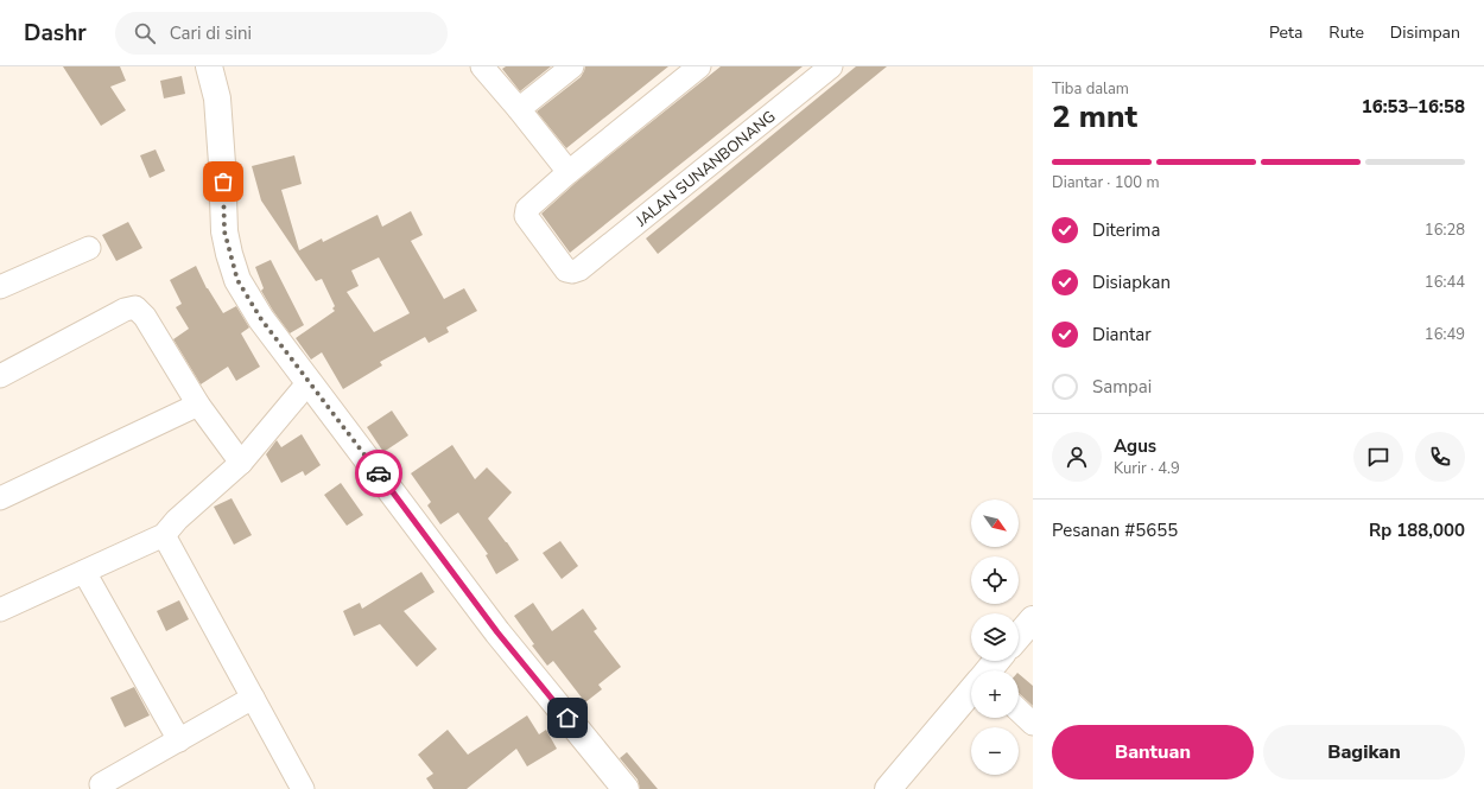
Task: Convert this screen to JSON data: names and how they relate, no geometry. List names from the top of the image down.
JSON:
{
  "streets": {
    "street": ["JALAN SUNANBONANG"]
  },
  "north": "bottom right",
  "page": {
    "header": "Dashr",
    "search": "Cari di sini",
    "nav": ["Peta", "Rute", "Disimpan"],
    "heading": ["2 mnt", "Tiba dalam", "16:53–16:58"],
    "panel": [
      "Agus",
      "Kurir · 4.9",
      "Pesanan #5655",
      "Rp 188,000"
    ],
    "bar": "Diantar · 100 m",
    "list": [
      ["Diterima", "16:28"],
      ["Disiapkan", "16:44"],
      ["Diantar", "16:49"],
      "Sampai"
    ],
    "map_buttons": ["+", "−"],
    "buttons": ["Bantuan", "Bagikan"]
  }
}
